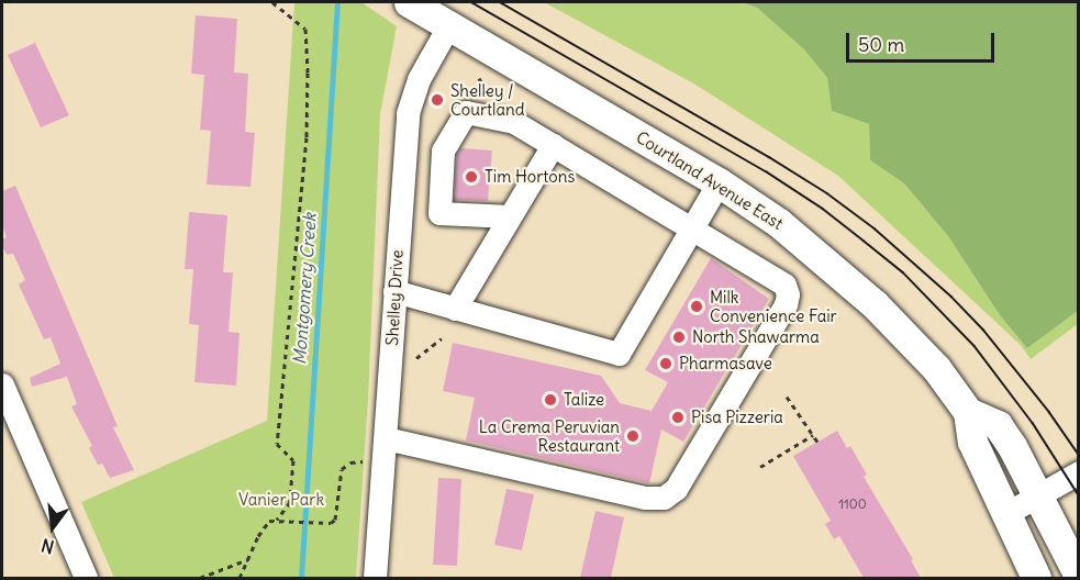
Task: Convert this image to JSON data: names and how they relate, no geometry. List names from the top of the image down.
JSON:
{
  "streets": {
    "main road": ["Courtland Avenue East"],
    "street": ["Shelley Drive"]
  },
  "crossings": [
    ["Courtland Avenue East", "Shelley Drive"]
  ],
  "water": ["Montgomery Creek"],
  "parks": ["Vanier Park"],
  "places": [
    "Shelley / Courtland",
    "Tim Hortons",
    "Milk Convenience Fair",
    "North Shawarma",
    "Pharmasave",
    "Talize",
    "Pisa Pizzeria",
    "La Crema Peruvian Restaurant"
  ],
  "house_numbers": ["1100"],
  "scale_bar": "50 m",
  "north": "bottom"
}
